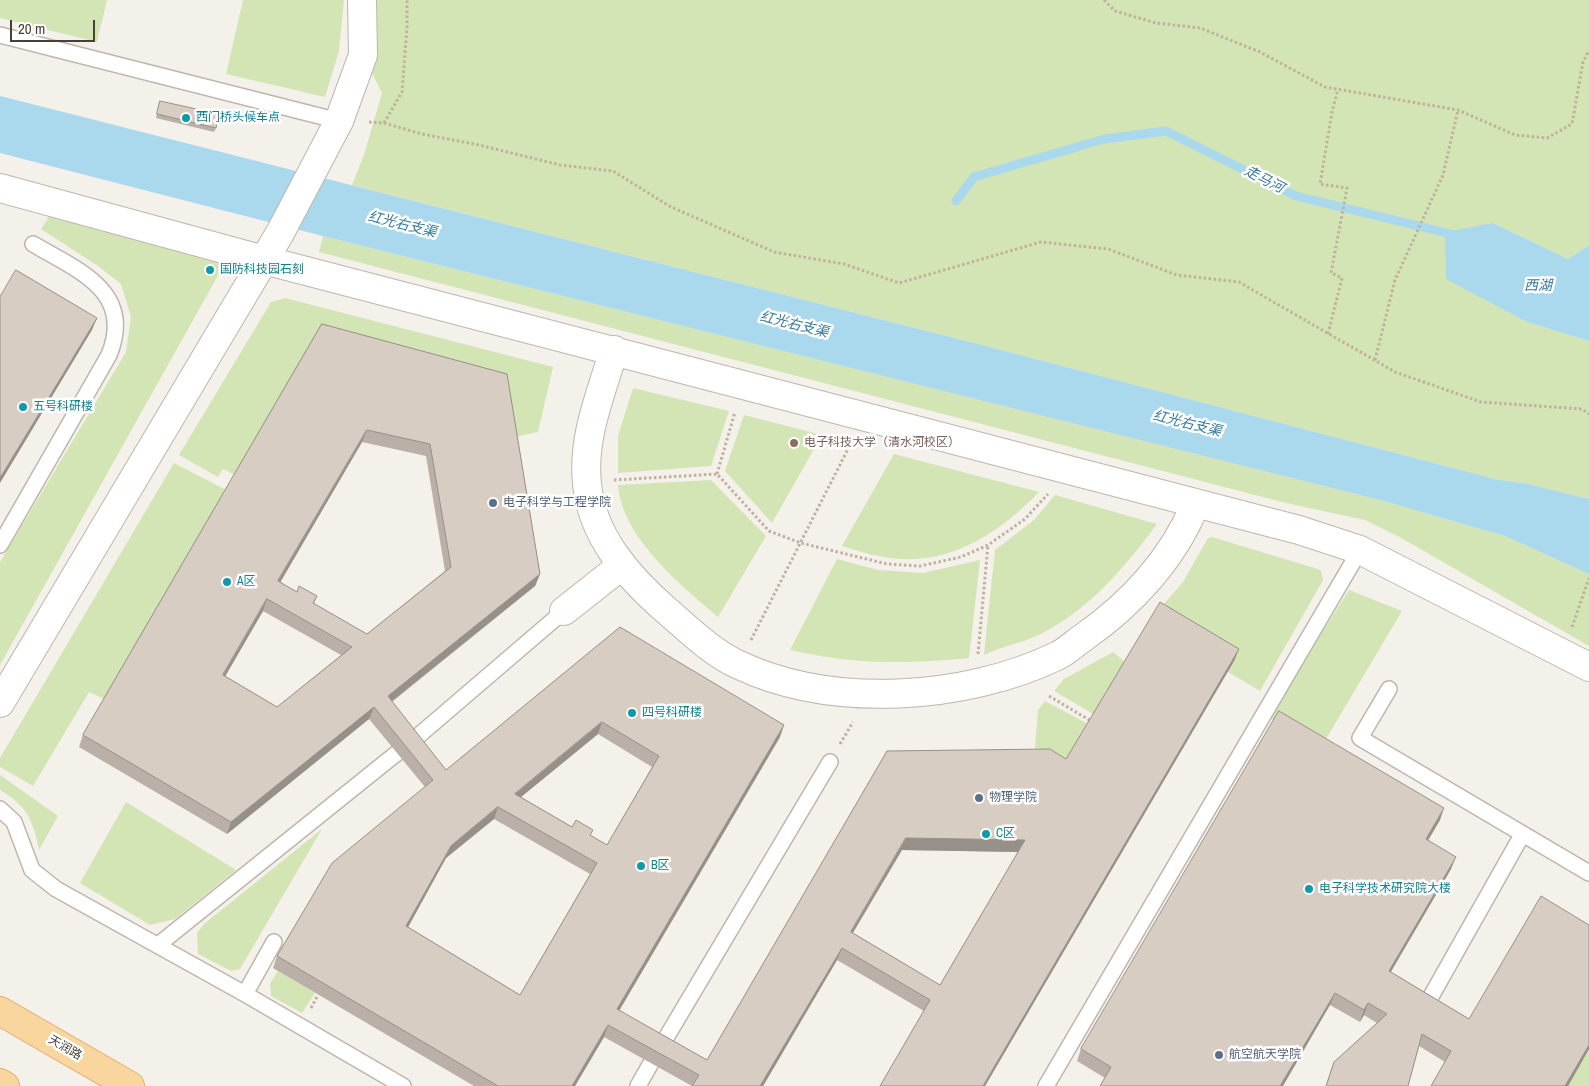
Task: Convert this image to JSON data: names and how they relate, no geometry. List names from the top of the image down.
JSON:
{
  "streets": {
    "main road": ["天润路"]
  },
  "water": ["走马河", "红光右支渠", "西湖"],
  "places": [
    "西门桥头候车点",
    "国防科技园石刻",
    "五号科研楼",
    "电子科技大学（清水河校区）",
    "电子科学与工程学院",
    "A区",
    "四号科研楼",
    "物理学院",
    "C区",
    "B区",
    "电子科学技术研究院大楼",
    "航空航天学院"
  ],
  "scale_bar": "20 m"
}
